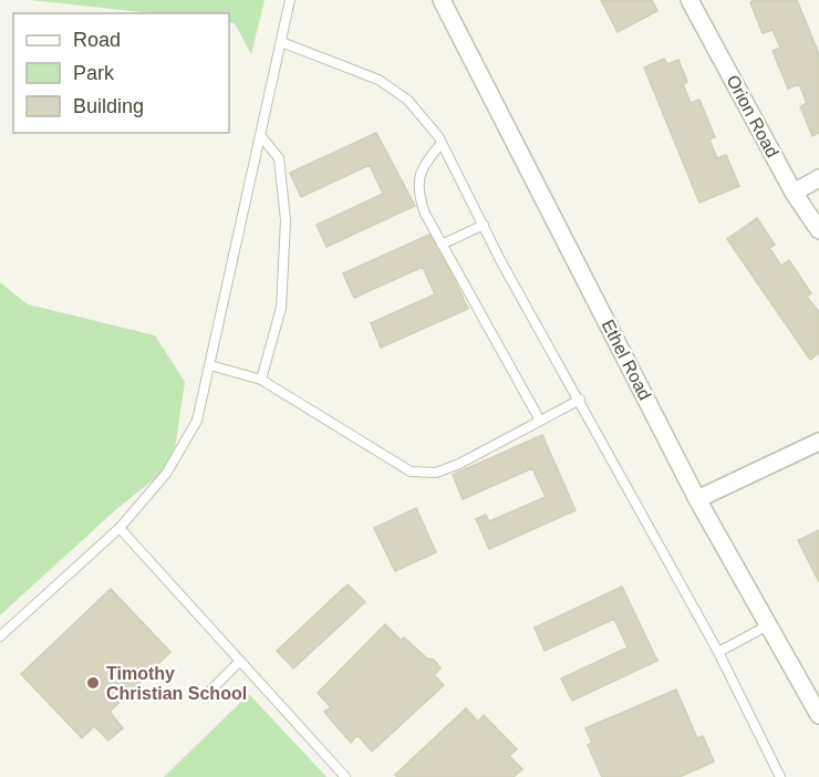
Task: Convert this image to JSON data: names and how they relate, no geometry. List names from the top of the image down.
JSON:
{
  "streets": {
    "street": ["Orion Road", "Ethel Road"]
  },
  "places": ["Timothy Christian School"],
  "legend": ["Road", "Park", "Building"]
}
